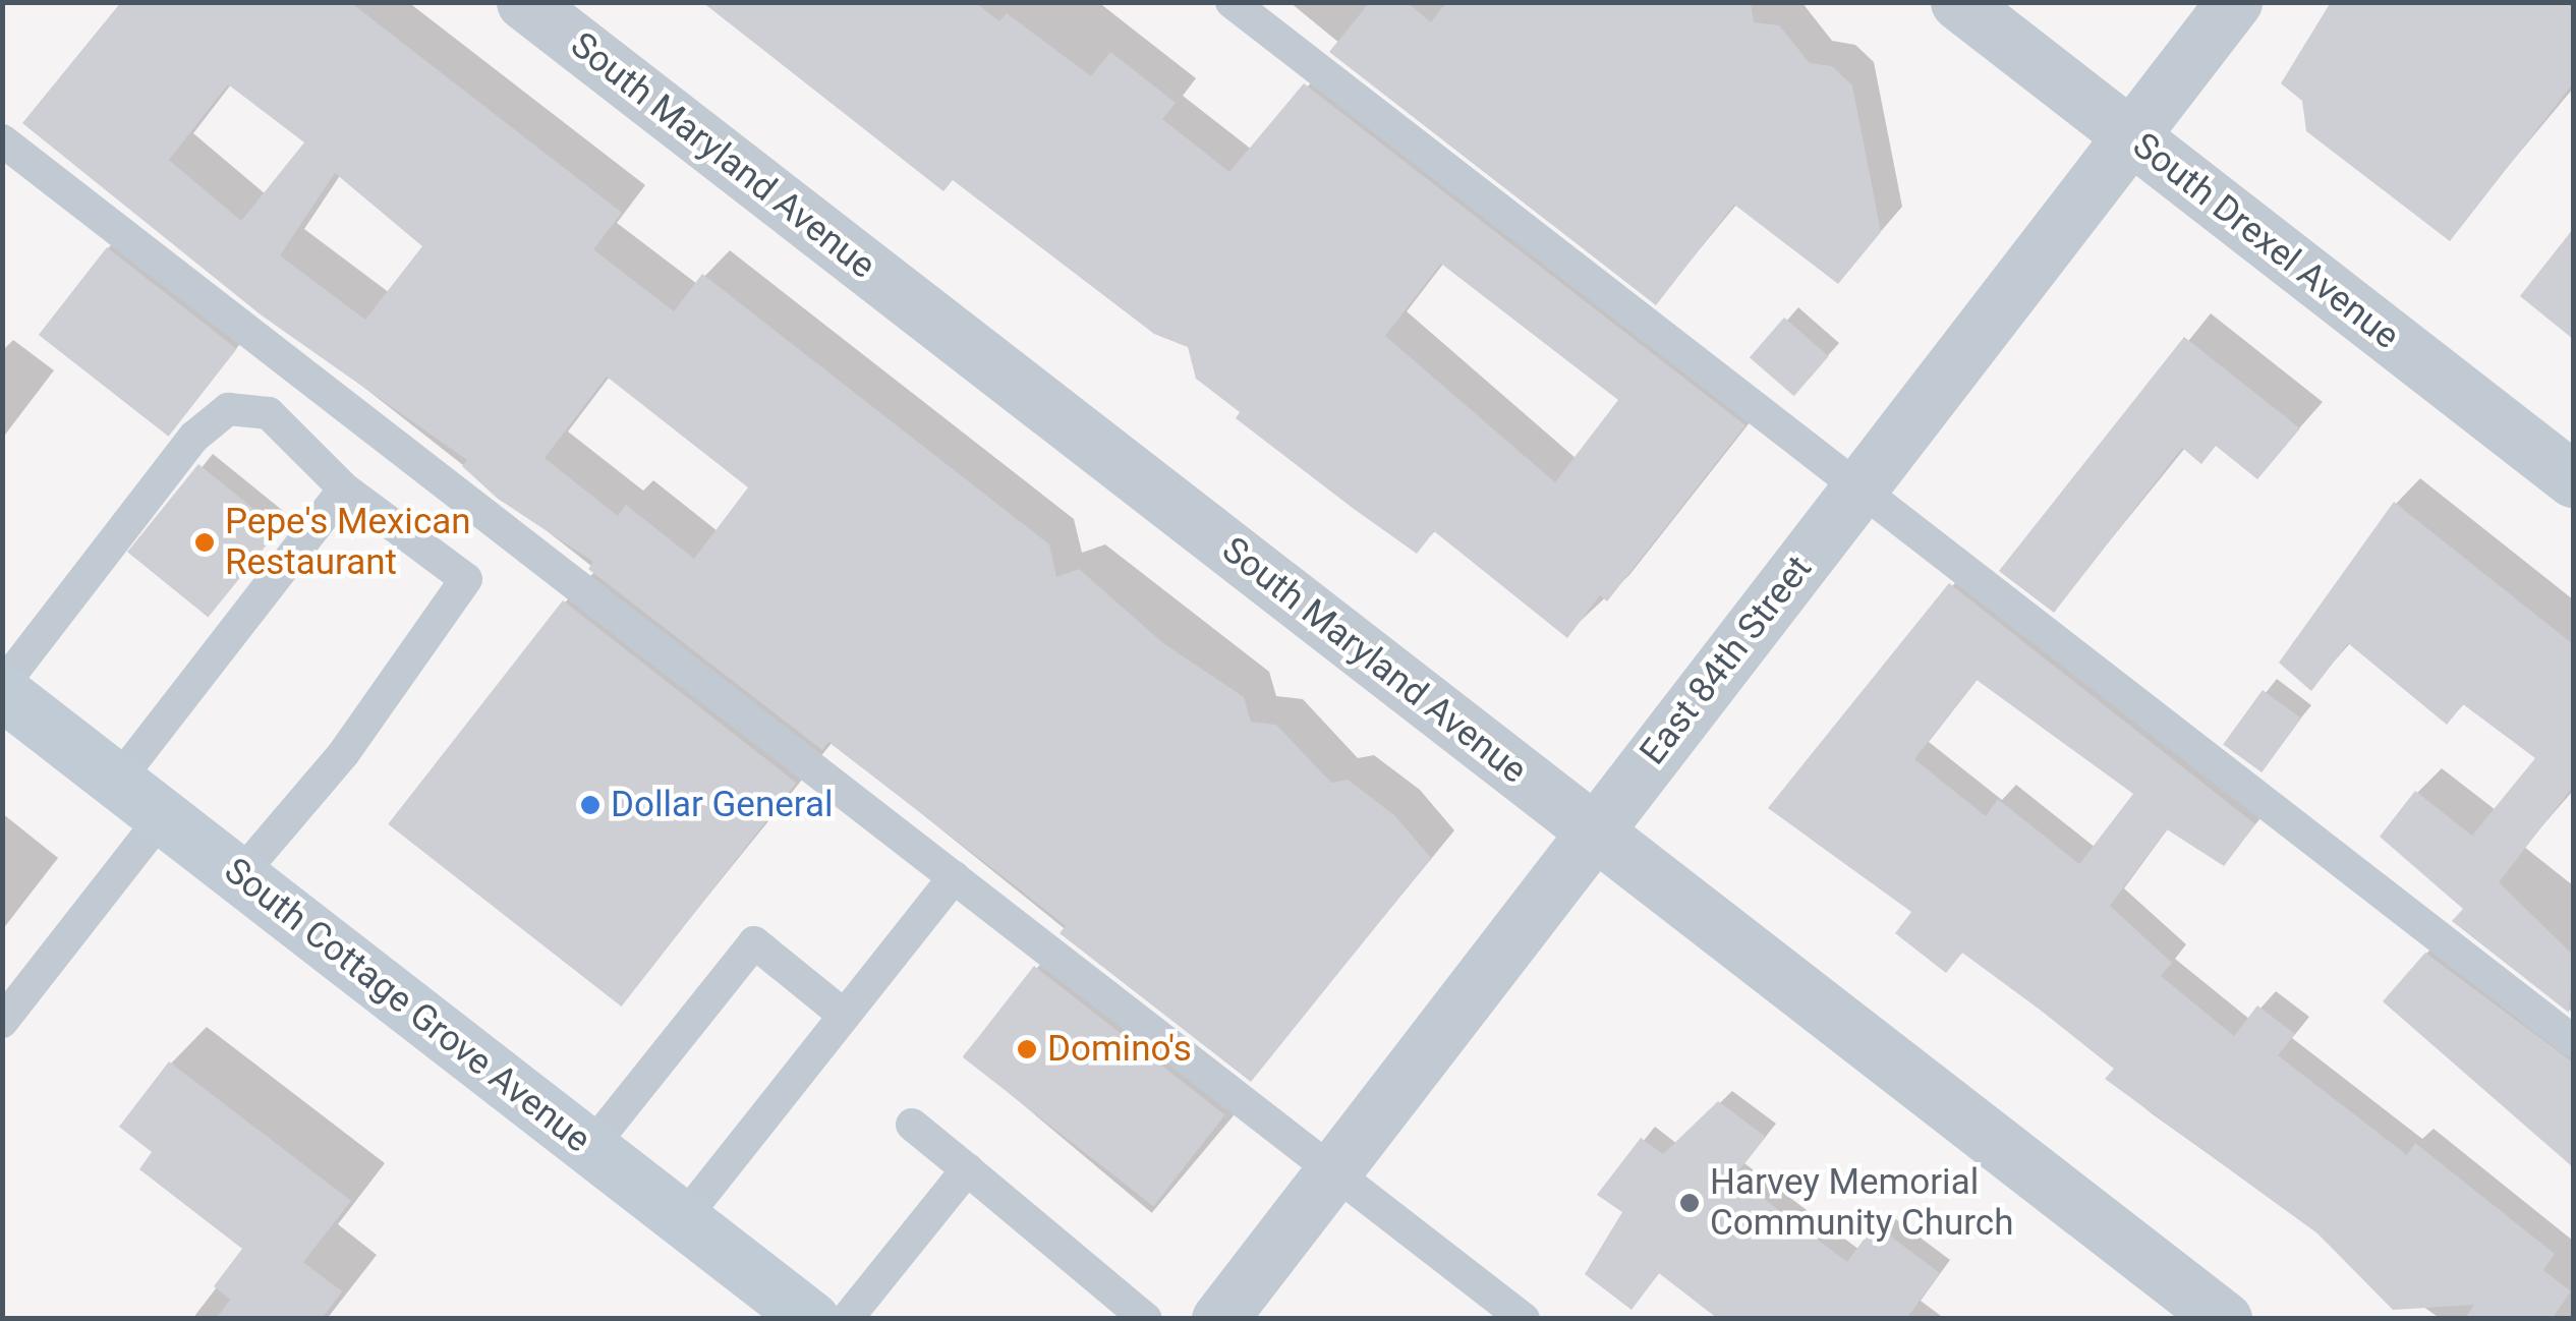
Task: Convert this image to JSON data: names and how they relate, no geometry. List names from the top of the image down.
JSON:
{
  "streets": {
    "main road": ["South Cottage Grove Avenue"],
    "street": ["South Maryland Avenue", "South Drexel Avenue", "East 84th Street"]
  },
  "crossings": [
    ["South Maryland Avenue", "East 84th Street"],
    ["South Drexel Avenue", "East 84th Street"]
  ],
  "places": [
    "Pepe's Mexican Restaurant",
    "Dollar General",
    "Domino's",
    "Harvey Memorial Community Church"
  ]
}
